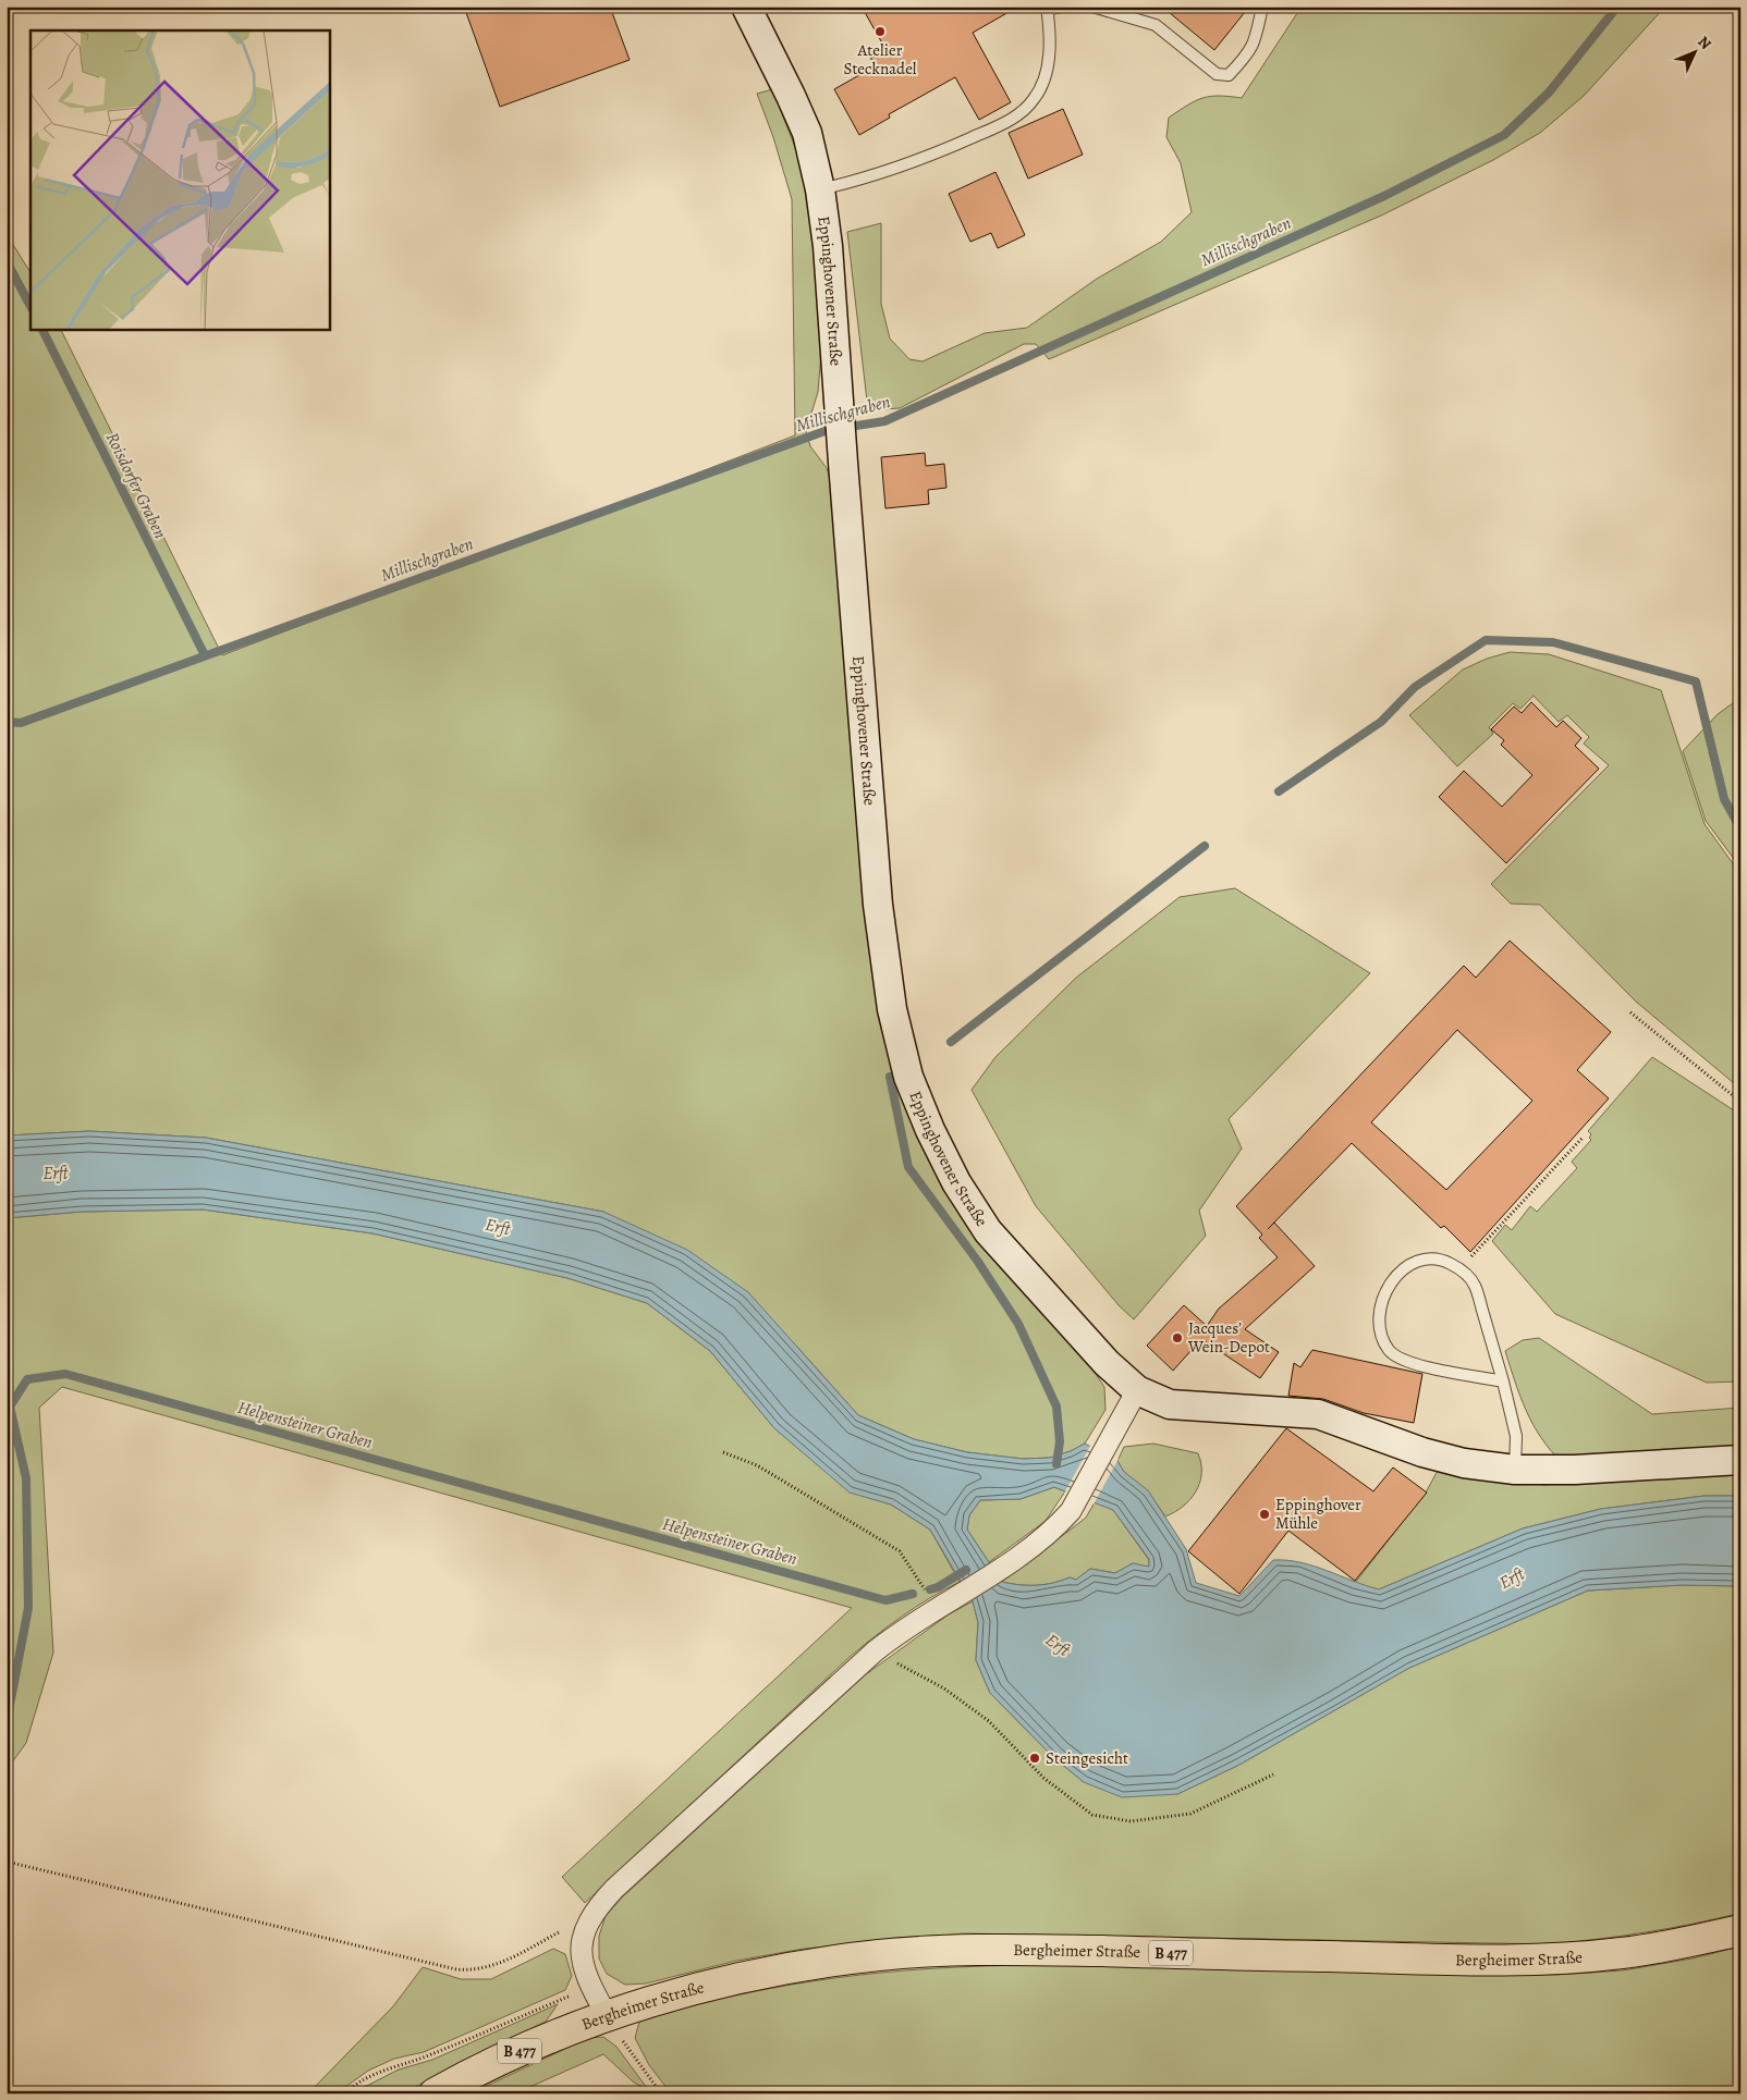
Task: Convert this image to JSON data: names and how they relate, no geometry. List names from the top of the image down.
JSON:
{
  "streets": {
    "main road": ["Eppinghovener Straße", "Bergheimer Straße", "B 477"]
  },
  "water": [
    "Millischgraben",
    "Roisdorfer Graben",
    "Erft",
    "Helpensteiner Graben"
  ],
  "places": [
    "Atelier Stecknadel",
    "Jacques’ Wein-Depot",
    "Eppinghover Mühle",
    "Steingesicht"
  ],
  "north": "top right"
}
